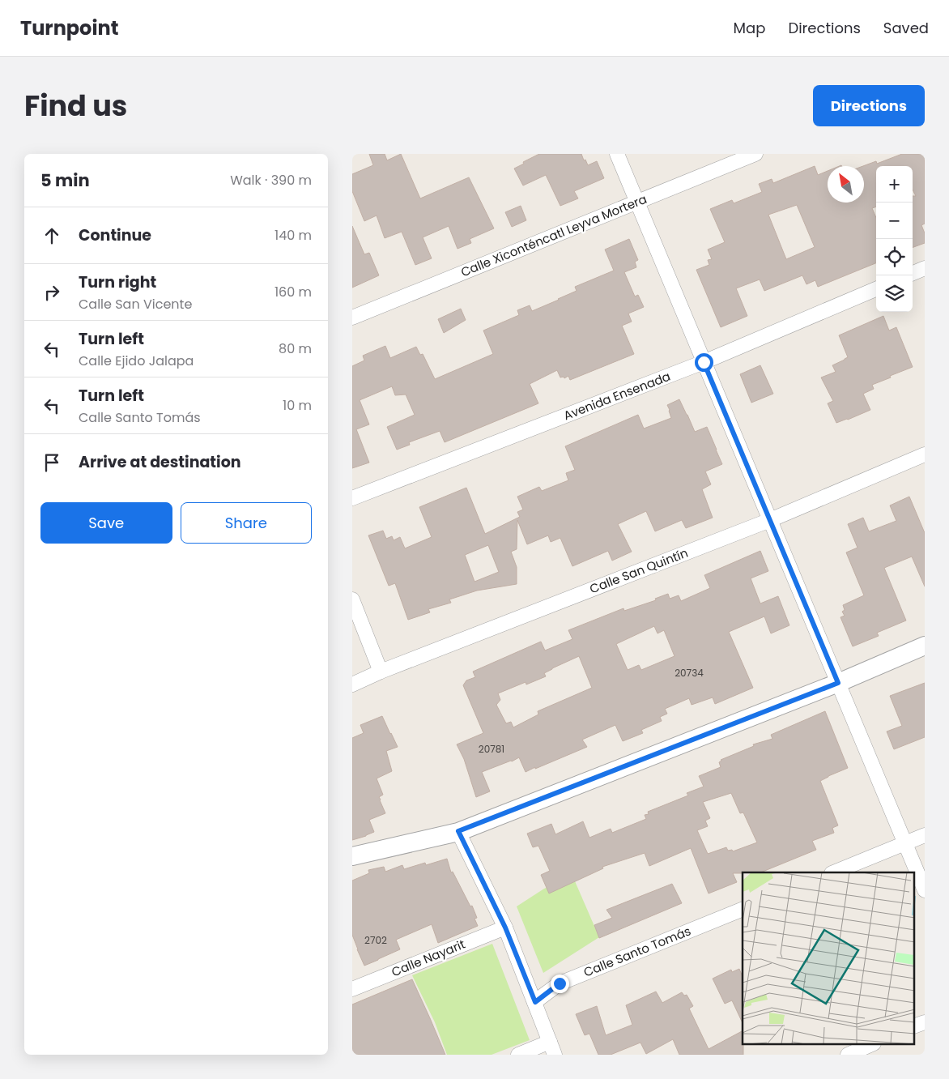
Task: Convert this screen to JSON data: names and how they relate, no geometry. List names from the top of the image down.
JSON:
{
  "streets": {
    "street": [
      "Calle Xiconténcatl Leyva Mortera",
      "Avenida Ensenada",
      "Calle San Quintín",
      "Calle Santo Tomás",
      "Calle Nayarit"
    ]
  },
  "house_numbers": ["20734", "20781", "2702"],
  "north": "top left",
  "page": {
    "header": "Turnpoint",
    "nav": ["Map", "Directions", "Saved"],
    "title": "Find us",
    "buttons": [
      "Directions",
      ["Save", "Share"]
    ],
    "heading": ["5 min", "Walk · 390 m"],
    "map_buttons": ["+", "−"],
    "list": [
      ["Continue", "140 m"],
      ["Turn right", "Calle San Vicente", "160 m"],
      ["Turn left", "Calle Ejido Jalapa", "80 m"],
      ["Turn left", "Calle Santo Tomás", "10 m"],
      "Arrive at destination"
    ]
  }
}
